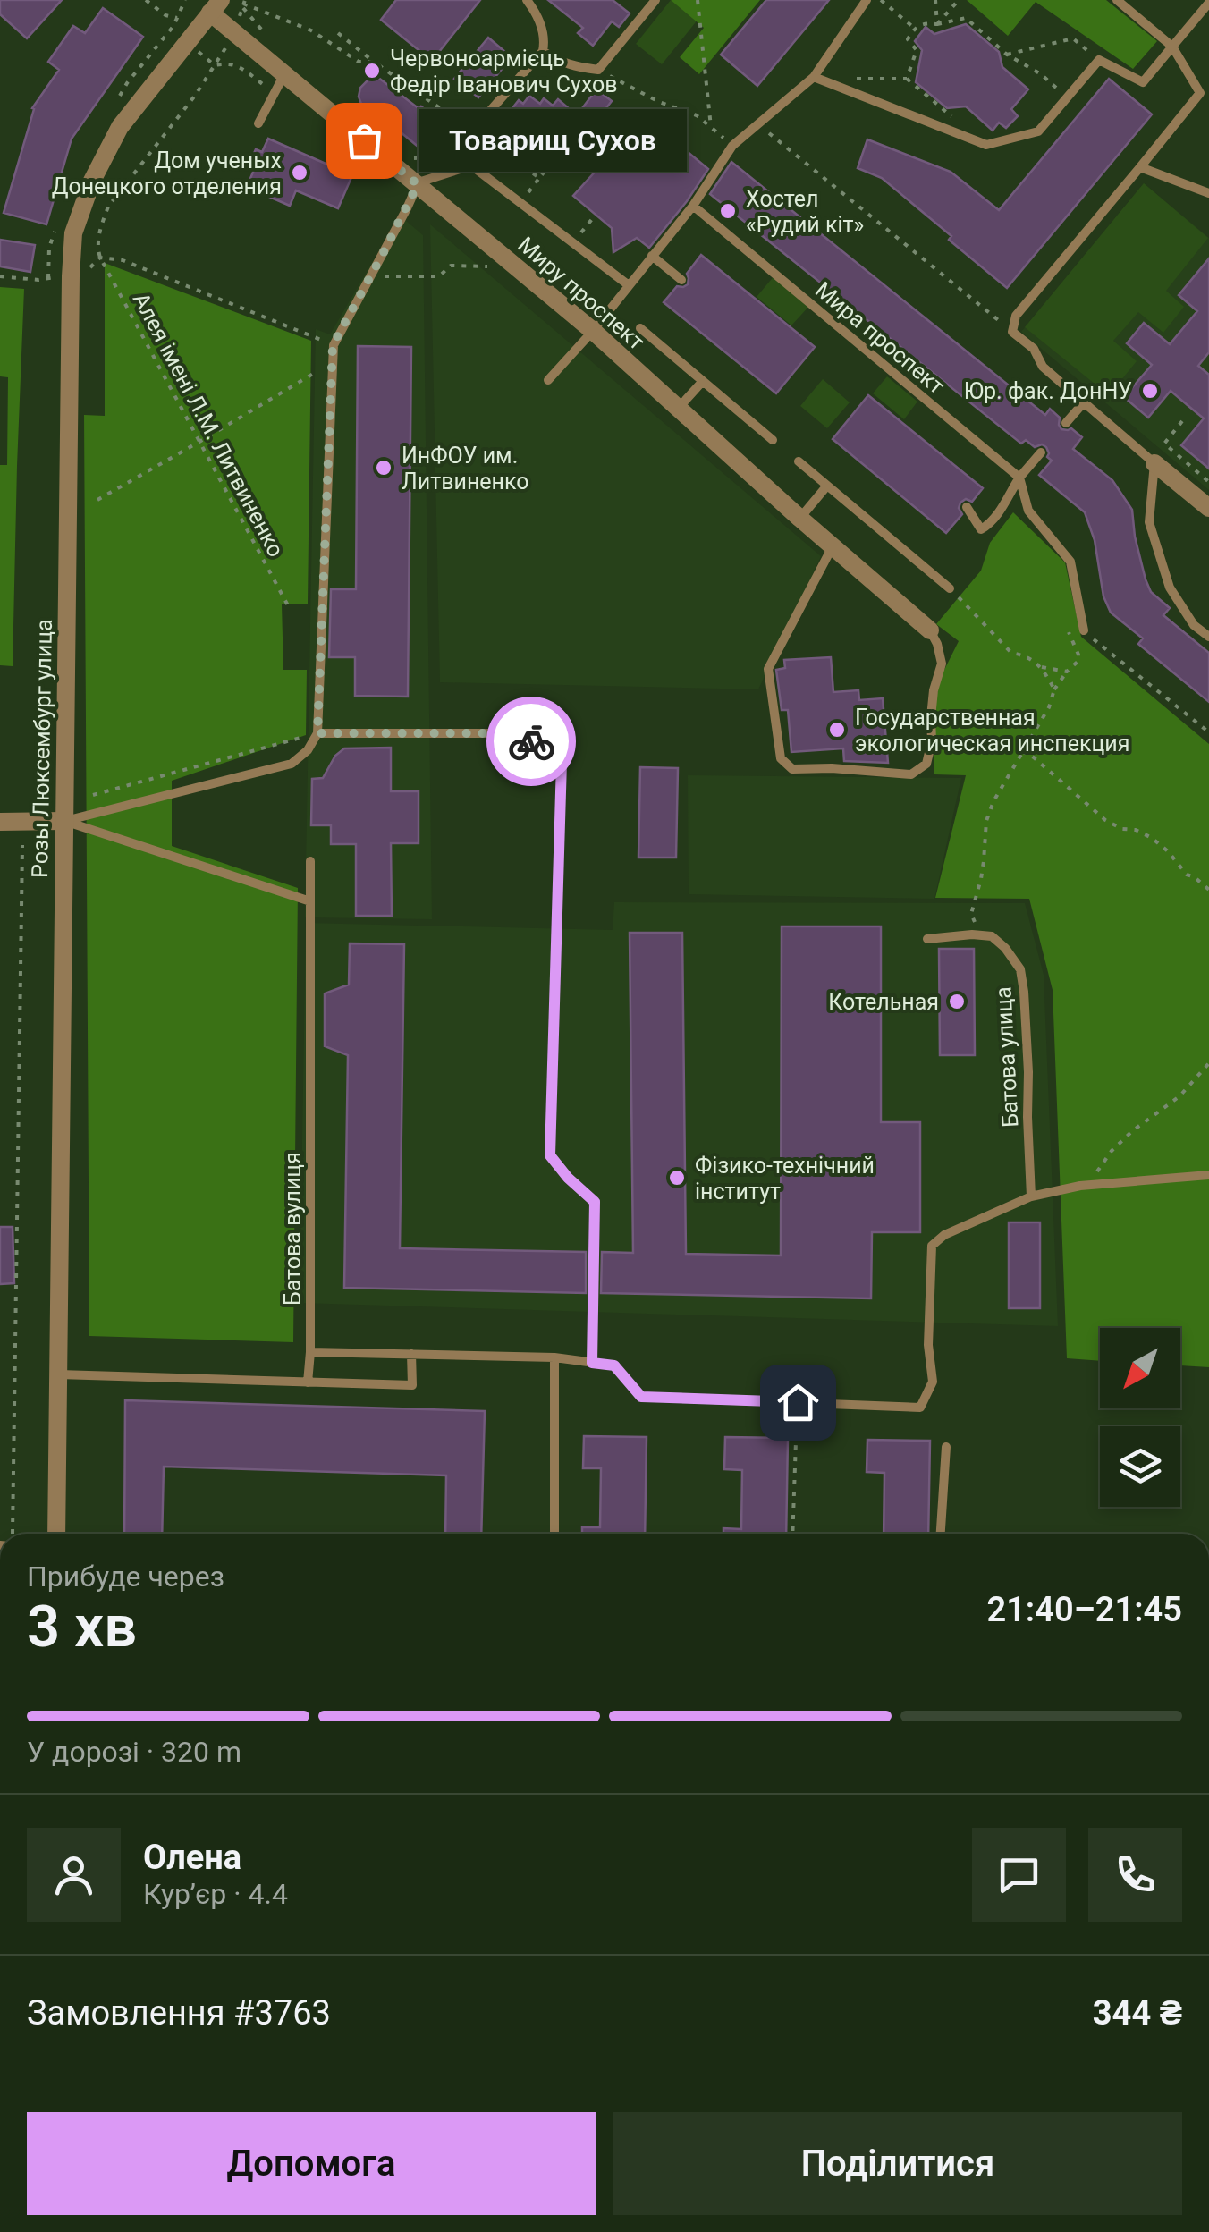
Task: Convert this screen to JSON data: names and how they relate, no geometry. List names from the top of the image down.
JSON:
{
  "streets": {
    "street": ["Миру проспект", "Розы Люксембург улица"],
    "lane": ["Мира проспект", "Батова улица", "Батова вулиця"],
    "path": ["Алея імені Л.М. Литвиненко"]
  },
  "crossings": [
    ["Миру проспект", "Розы Люксембург улица"]
  ],
  "places": [
    "Червоноармієць Федір Іванович Сухов",
    "Товарищ Сухов",
    "Дом ученых Донецкого отделения",
    "Хостел «Рудий кіт»",
    "Юр. фак. ДонНУ",
    "ИнФОУ им. Литвиненко",
    "Государственная экологическая инспекция",
    "Котельная",
    "Фізико-технічний інститут"
  ],
  "north": "bottom left",
  "page": {
    "bubble": "Товарищ Сухов",
    "heading": ["3 хв", "Прибуде через", "21:40–21:45"],
    "panel": [
      "Олена",
      "Кур’єр · 4.4",
      "Замовлення #3763",
      "344 ₴"
    ],
    "bar": "У дорозі · 320 m",
    "buttons": ["Допомога", "Поділитися"]
  }
}
